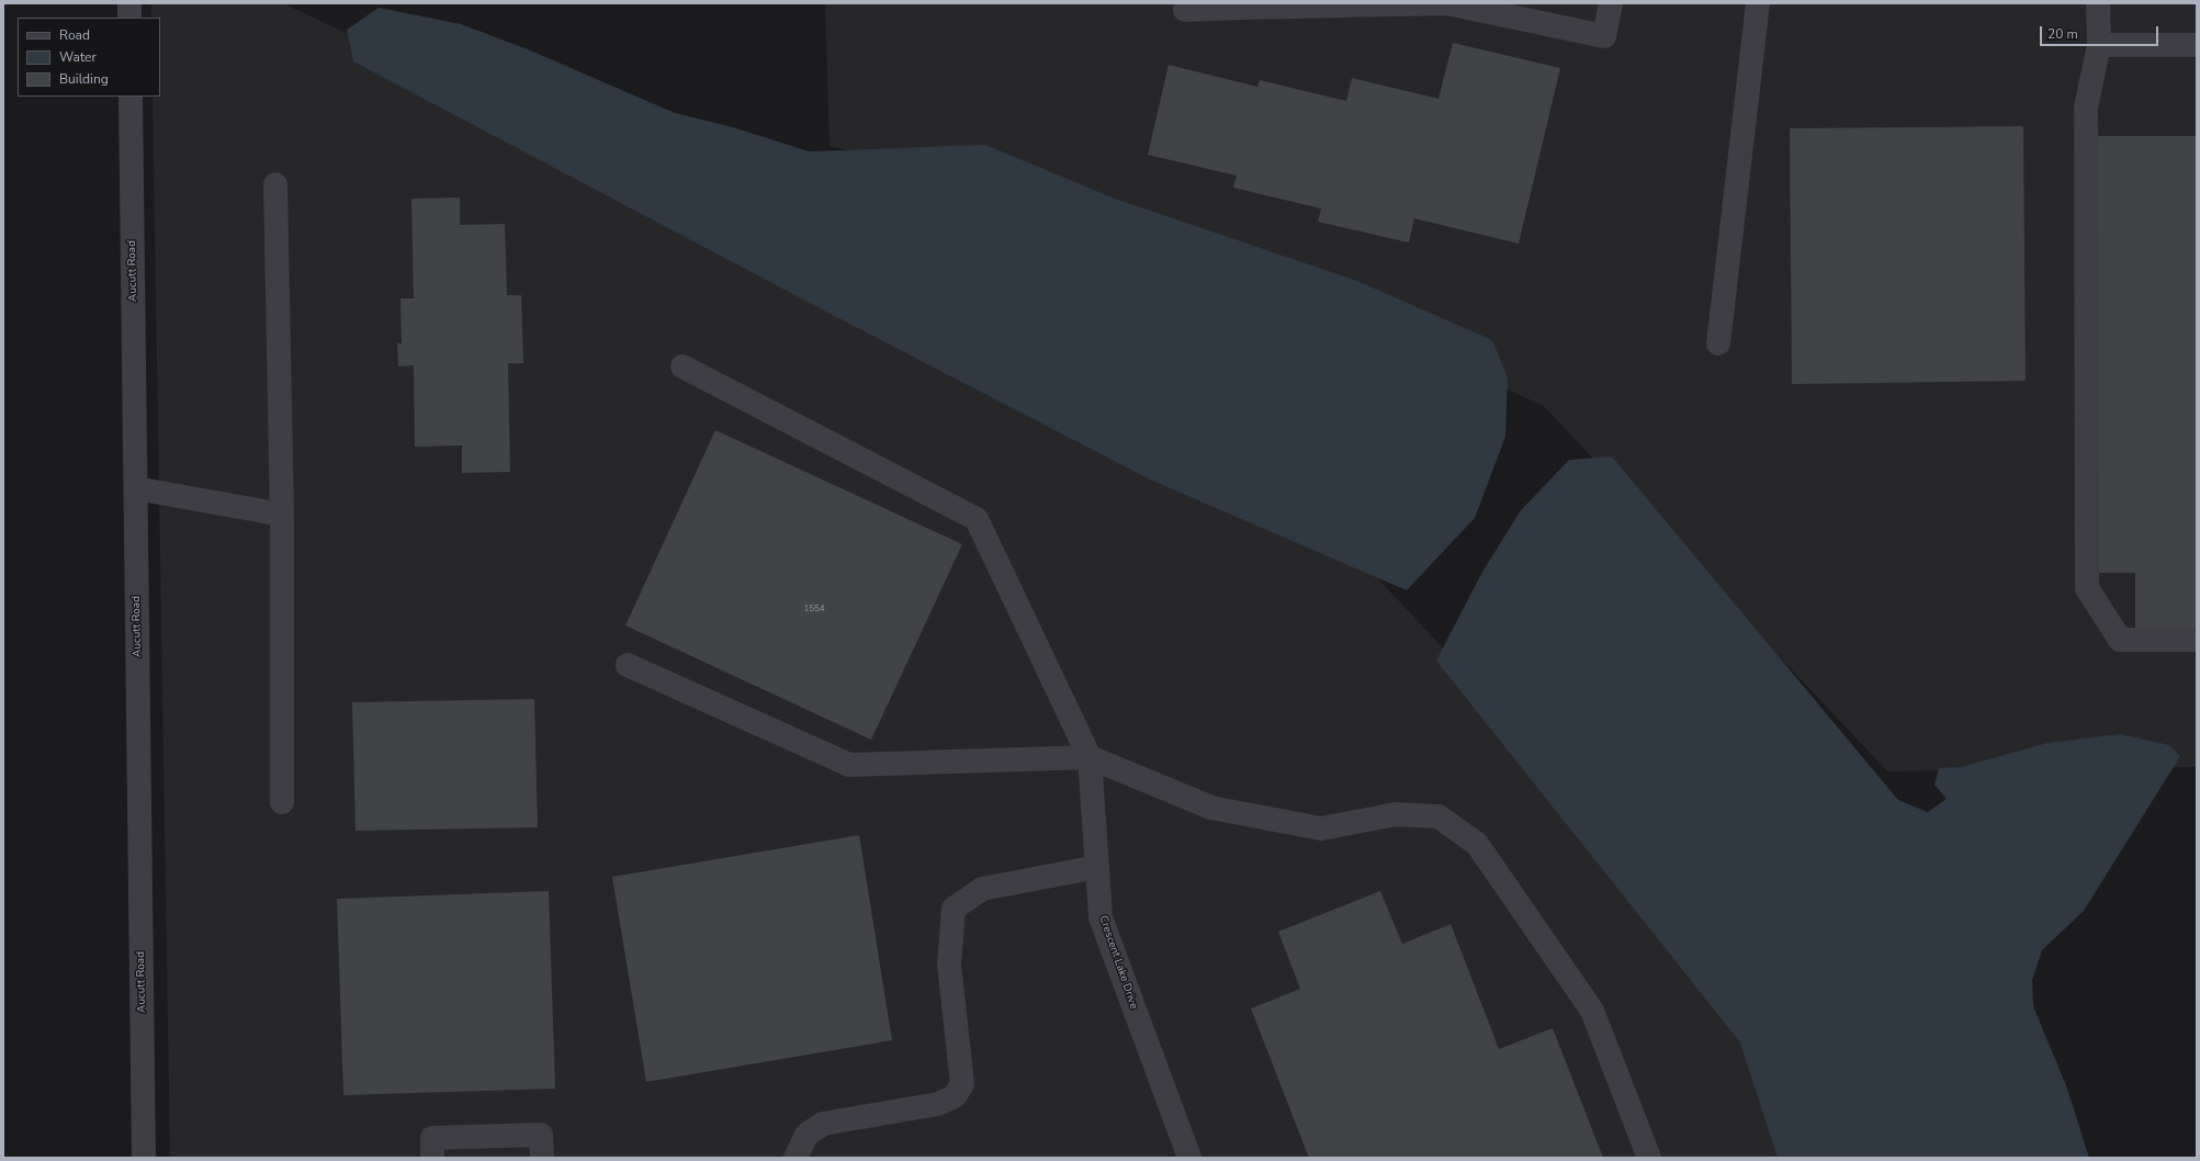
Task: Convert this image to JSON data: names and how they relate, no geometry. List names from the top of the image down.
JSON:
{
  "streets": {
    "street": ["Aucutt Road", "Crescent Lake Drive"]
  },
  "house_numbers": ["1554"],
  "legend": ["Road", "Water", "Building"],
  "scale_bar": "20 m"
}
